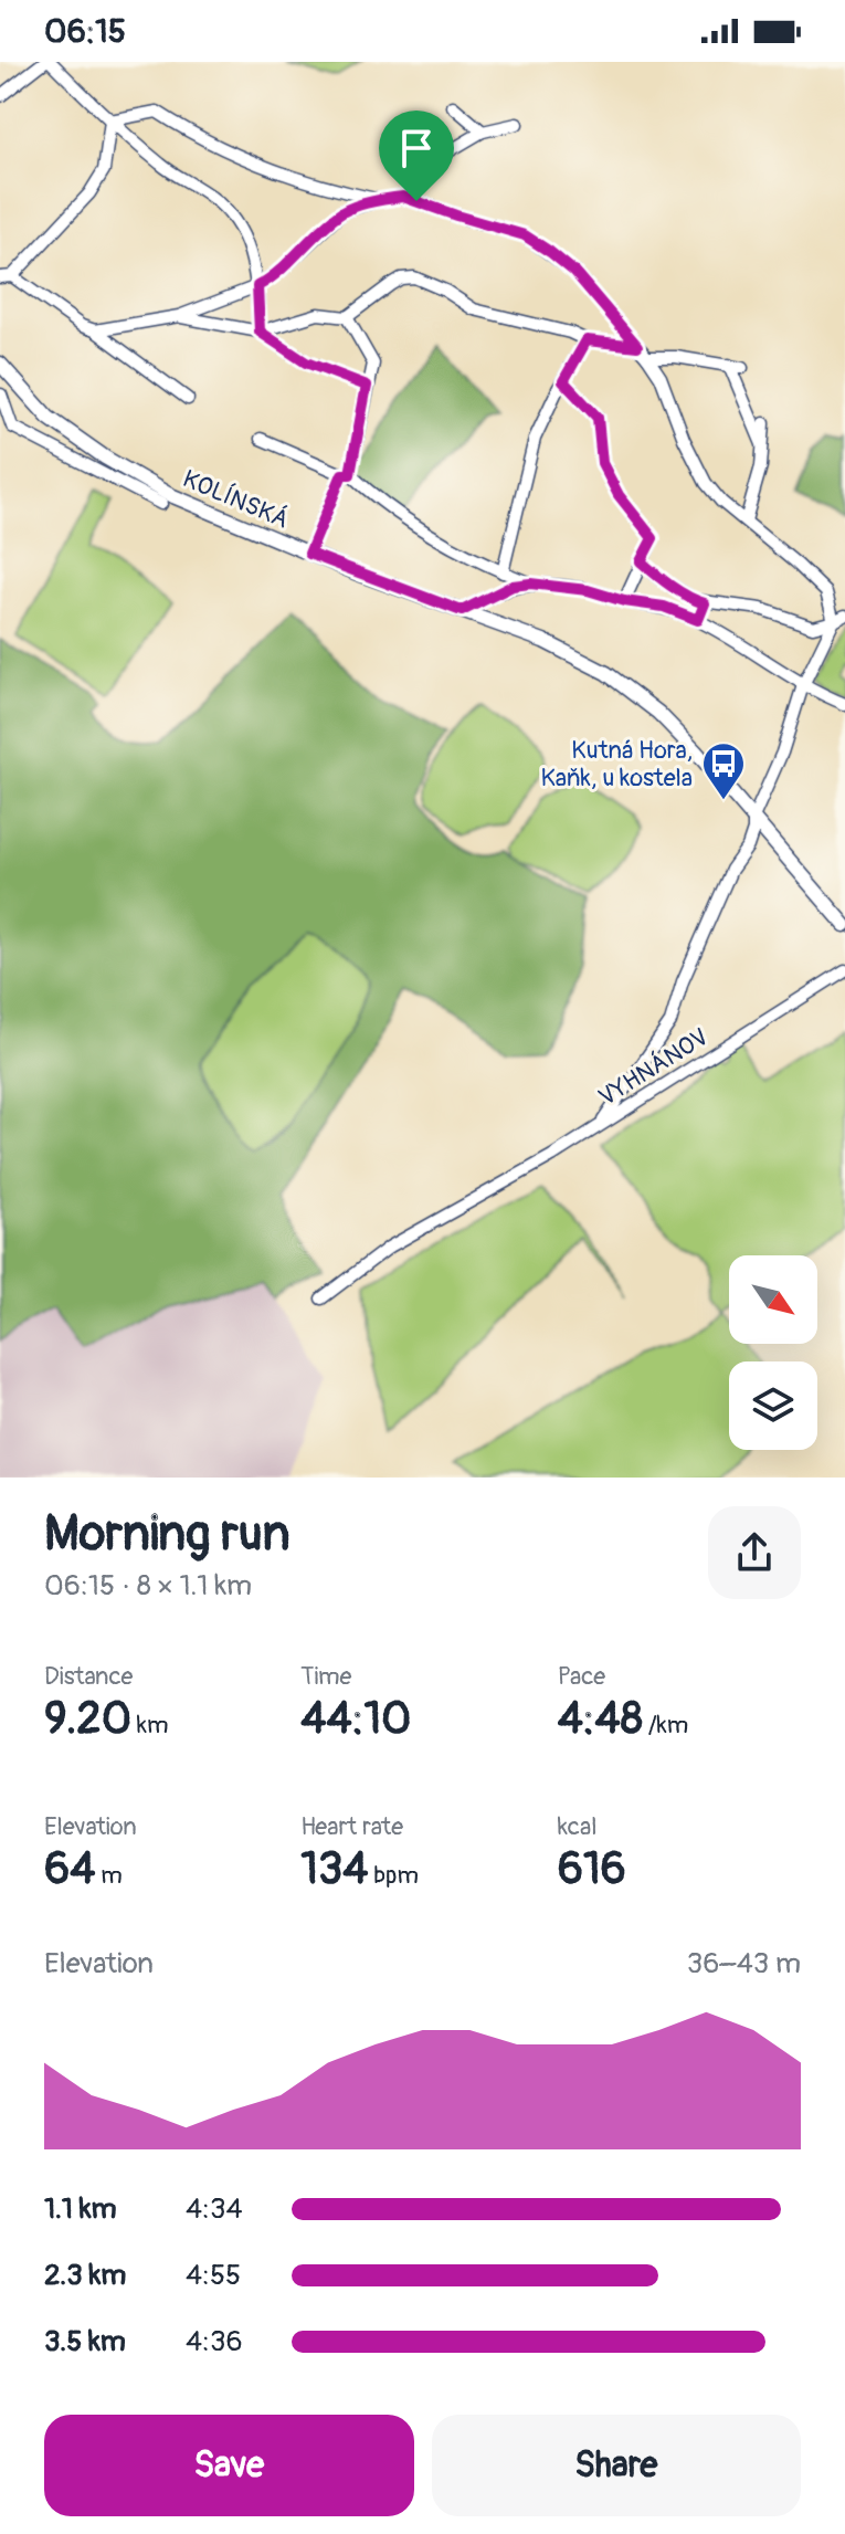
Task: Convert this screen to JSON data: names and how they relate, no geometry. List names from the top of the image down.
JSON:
{
  "streets": {
    "street": ["KOLÍNSKÁ", "VYHNÁNOV"]
  },
  "crossings": [
    ["KOLÍNSKÁ", "VYHNÁNOV"]
  ],
  "places": {
    "bus stop": ["Kutná Hora, Kaňk, u kostela"]
  },
  "north": "bottom right",
  "page": {
    "status": "06:15",
    "heading": ["Morning run", "06:15 · 8 × 1.1 km"],
    "stats": [
      ["Distance", "9.20 km"],
      ["Time", "44:10"],
      ["Pace", "4:48 /km"],
      ["Elevation", "64 m"],
      ["Heart rate", "134 bpm"],
      ["kcal", "616"]
    ],
    "chart": ["Elevation", "36–43 m"],
    "list": [
      {
        "name": "1.1 km",
        "note": "4:34"
      },
      {
        "name": "2.3 km",
        "note": "4:55"
      },
      {
        "name": "3.5 km",
        "note": "4:36"
      }
    ],
    "buttons": ["Save", "Share"]
  }
}
